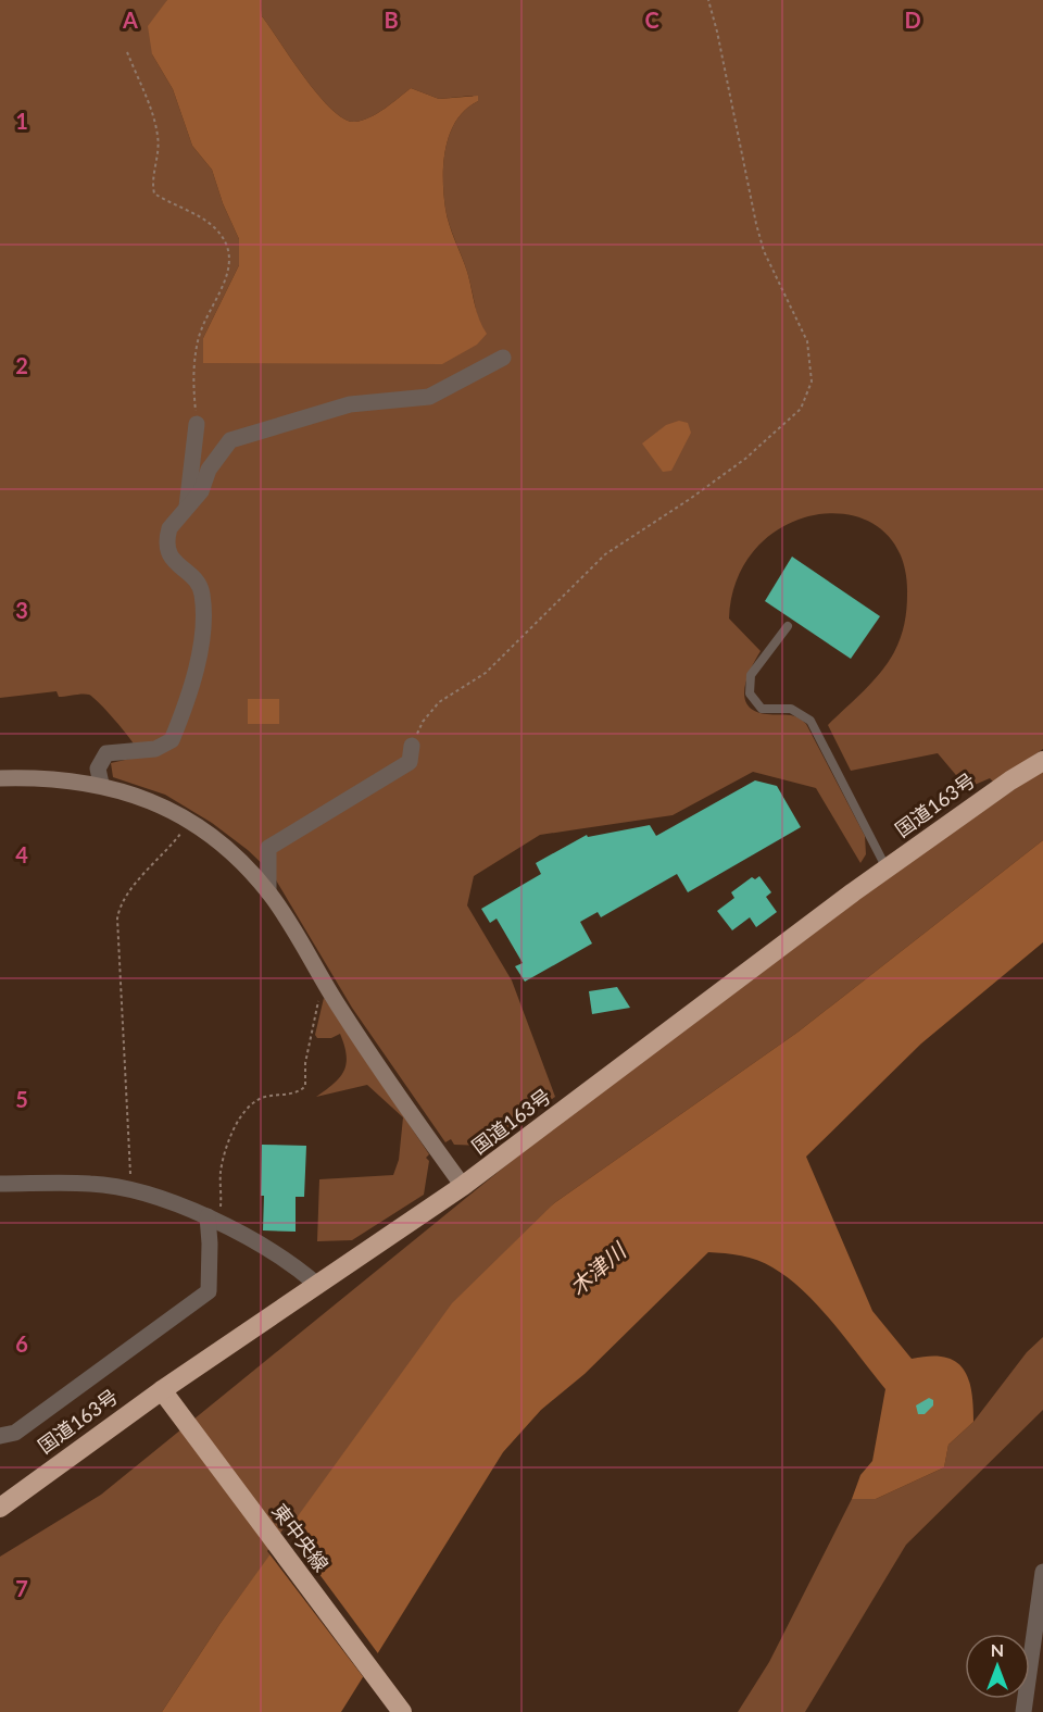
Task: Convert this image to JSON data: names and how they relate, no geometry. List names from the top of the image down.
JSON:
{
  "streets": {
    "highway": ["国道163号", "東中央線"]
  },
  "crossings": [
    ["国道163号", "東中央線"]
  ],
  "water": ["木津川"],
  "north": "top",
  "grid": {
    "columns": [
      "A",
      "B",
      "C",
      "D"
    ],
    "rows": [
      "1",
      "2",
      "3",
      "4",
      "5",
      "6",
      "7"
    ]
  }
}
